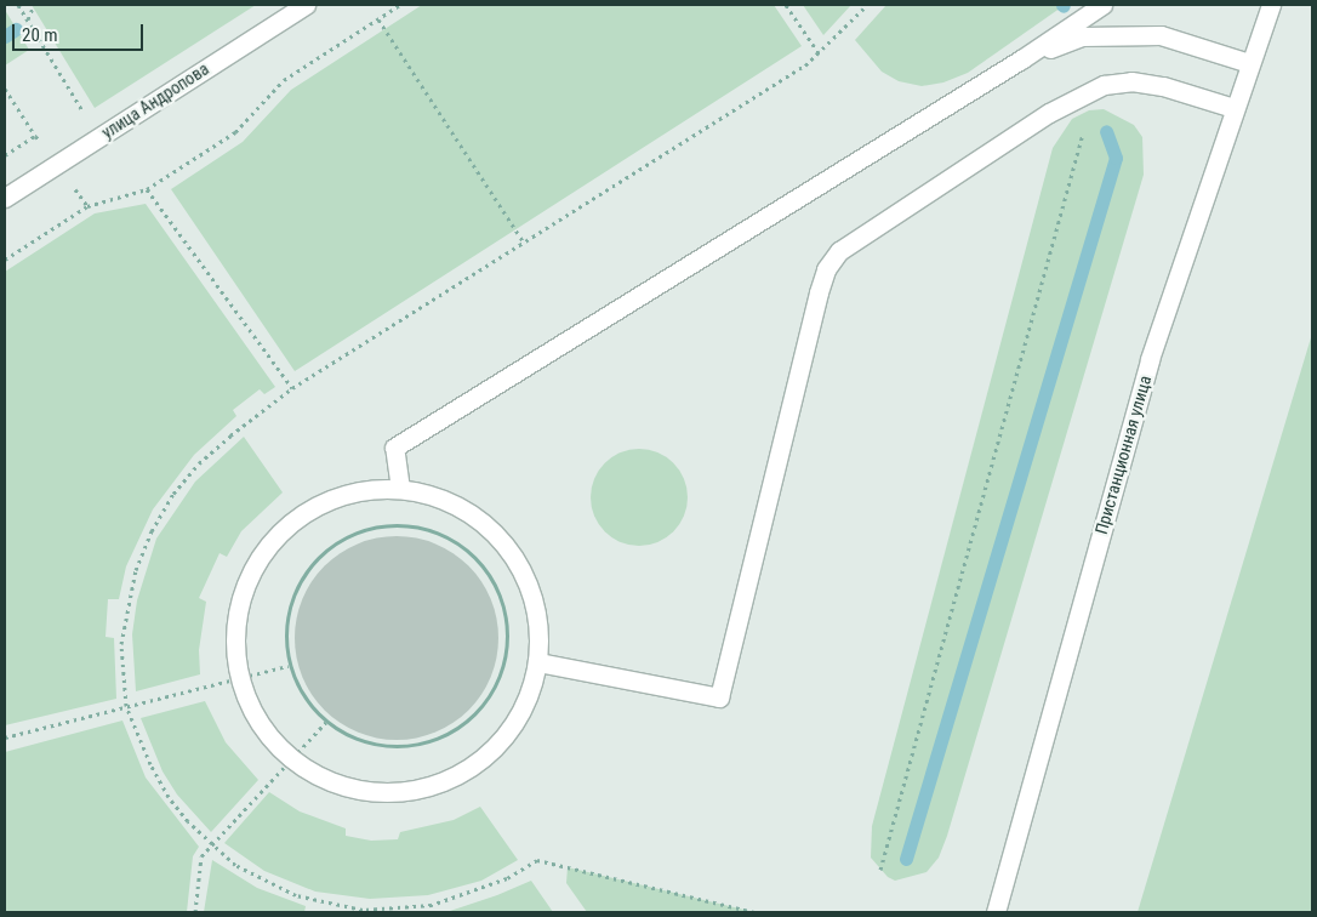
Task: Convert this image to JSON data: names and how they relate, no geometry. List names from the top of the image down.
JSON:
{
  "streets": {
    "main road": ["улица Андропова", "Пристанционная улица"]
  },
  "scale_bar": "20 m"
}
